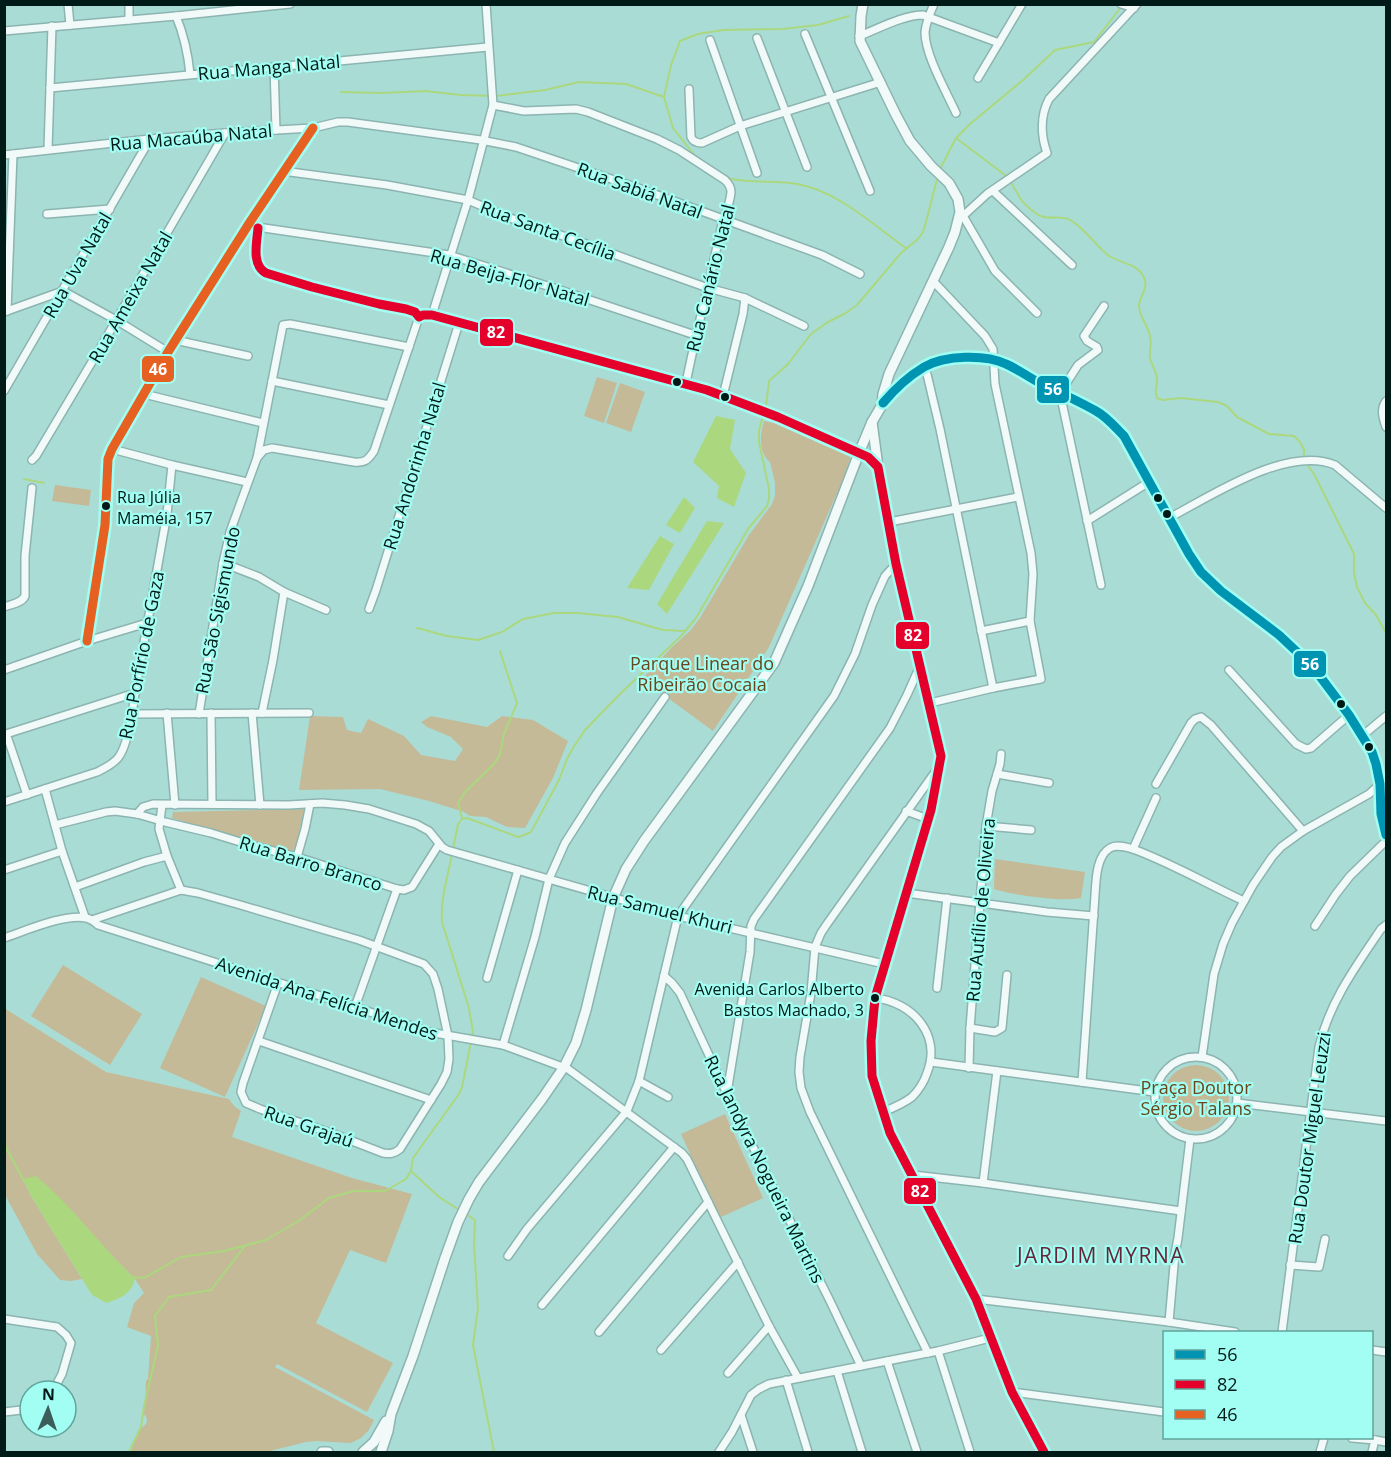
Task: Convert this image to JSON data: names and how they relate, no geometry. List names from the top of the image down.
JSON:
{
  "streets": {
    "street": [
      "Rua Manga Natal",
      "Rua Macaúba Natal",
      "Rua Sabiá Natal",
      "Rua Santa Cecília",
      "Rua Uva Natal",
      "Rua Beija-Flor Natal",
      "Rua Canário Natal",
      "Rua Ameixa Natal",
      "Rua Andorinha Natal",
      "Rua São Sigismundo",
      "Rua Porfírio de Gaza",
      "Rua Barro Branco",
      "Rua Samuel Khuri",
      "Rua Autílio de Oliveira",
      "Avenida Ana Felícia Mendes",
      "Rua Grajaú",
      "Rua Doutor Miguel Leuzzi",
      "Rua Jandyra Nogueira Martins"
    ]
  },
  "crossings": [
    ["Rua Macaúba Natal", "Rua Sabiá Natal"],
    ["Rua Macaúba Natal", "Rua Uva Natal"],
    ["Rua Macaúba Natal", "Rua Ameixa Natal"],
    ["Rua Sabiá Natal", "Rua Canário Natal"],
    ["Rua Santa Cecília", "Rua Canário Natal"],
    ["Rua Beija-Flor Natal", "Rua Canário Natal"],
    ["Rua Barro Branco", "Rua Samuel Khuri"],
    ["Avenida Ana Felícia Mendes", "Rua Grajaú"]
  ],
  "districts": ["JARDIM MYRNA"],
  "parks": ["Parque Linear do Ribeirão Cocaia", "Praça Doutor Sérgio Talans"],
  "places": ["Rua Júlia Maméia, 157", "Avenida Carlos Alberto Bastos Machado, 3"],
  "lines": ["transit line 46", "transit line 82", "transit line 56"],
  "legend": ["56", "82", "46"],
  "north": "top"
}
